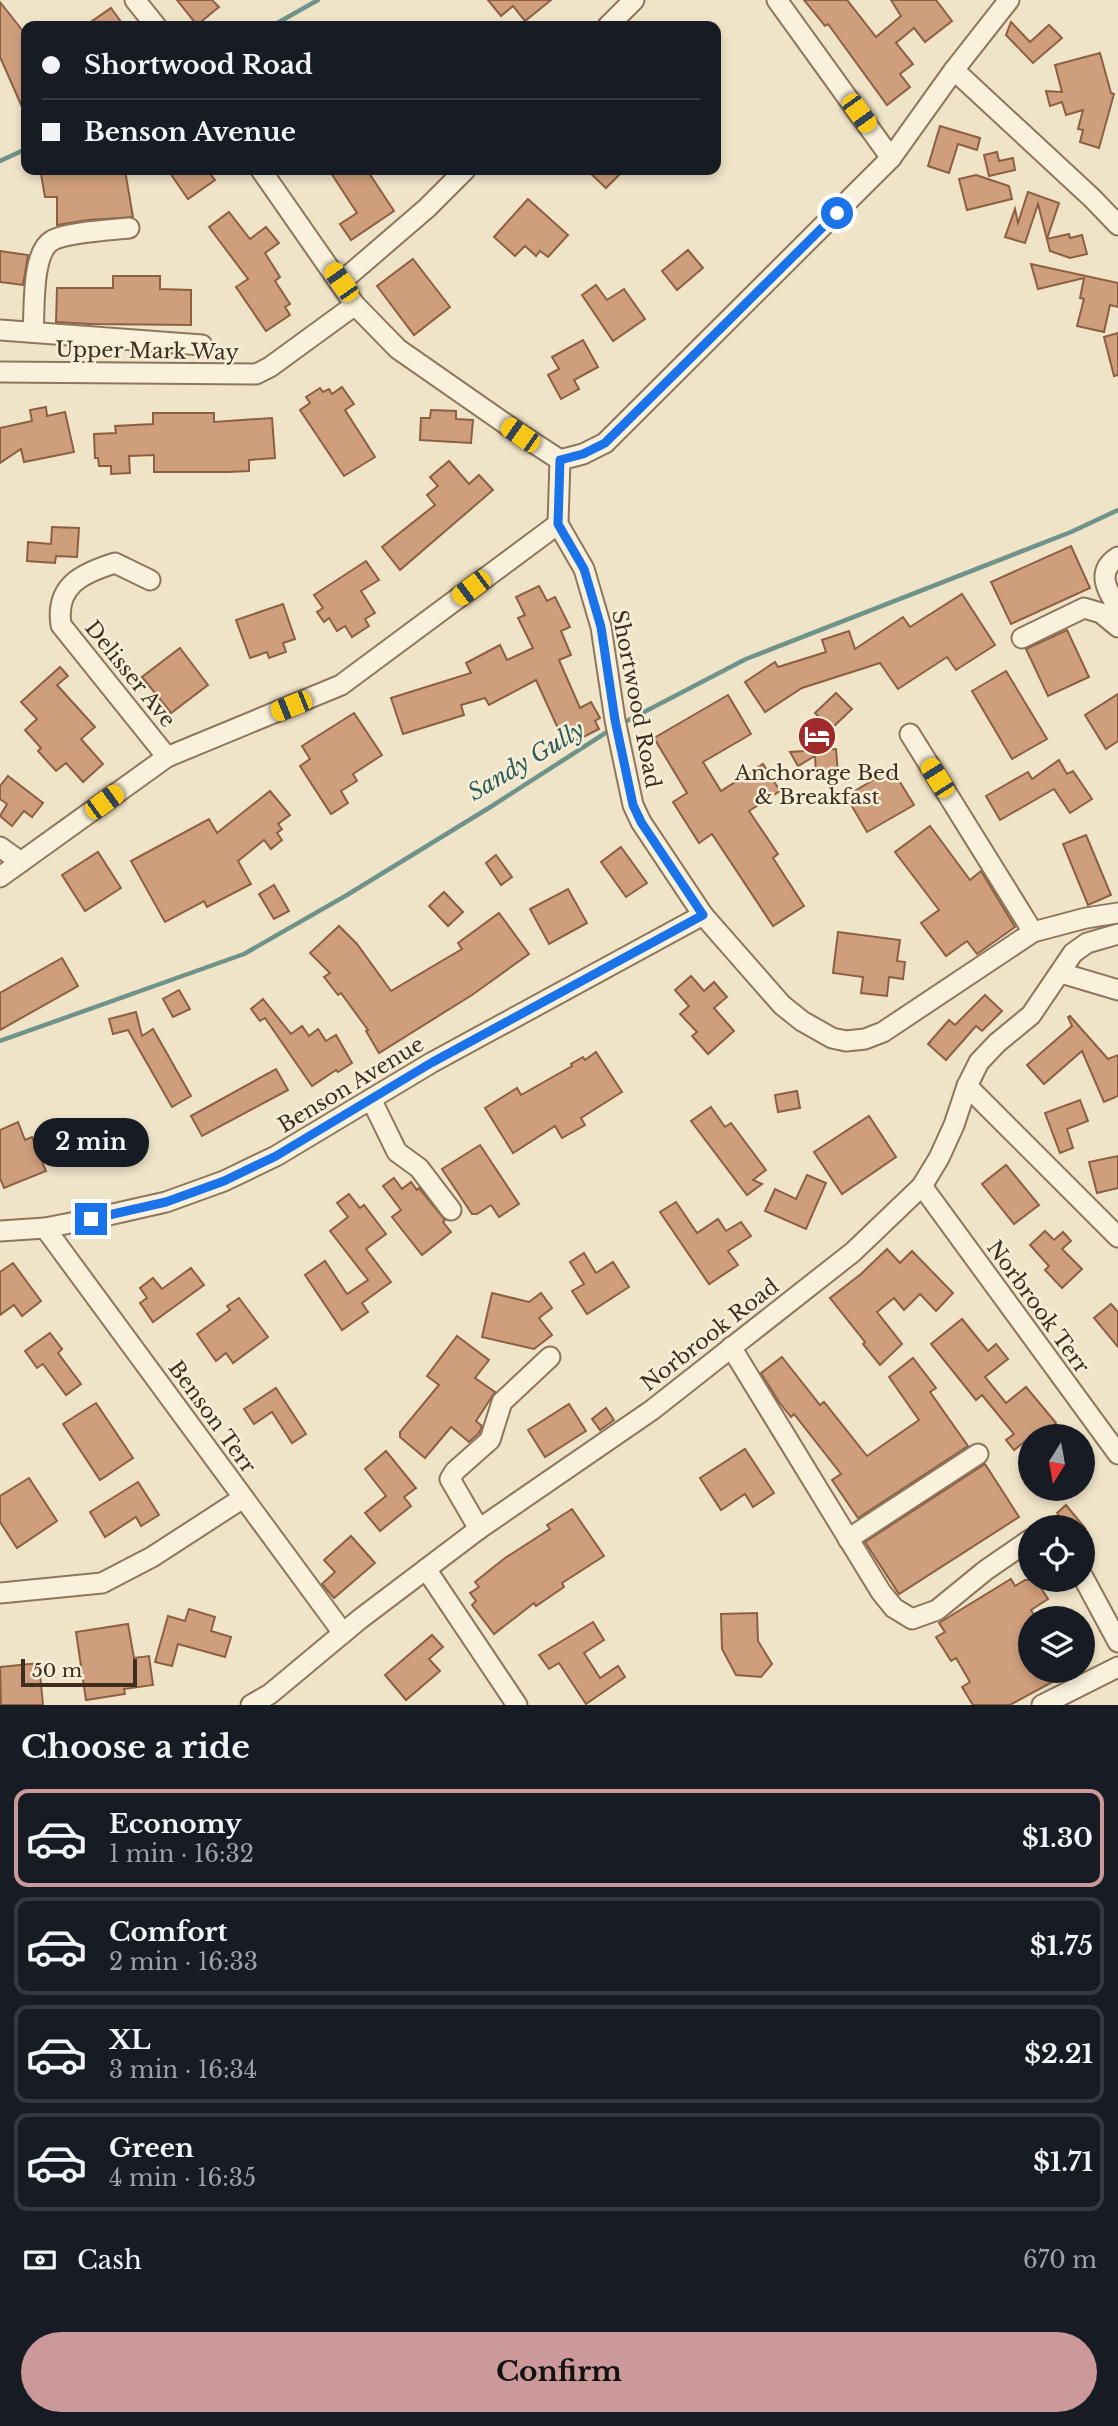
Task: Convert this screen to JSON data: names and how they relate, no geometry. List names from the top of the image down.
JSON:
{
  "streets": {
    "street": [
      "Upper Mark Way",
      "Delisser Ave",
      "Shortwood Road",
      "Benson Avenue",
      "Norbrook Terr",
      "Norbrook Road",
      "Benson Terr"
    ]
  },
  "crossings": [
    ["Shortwood Road", "Benson Avenue"],
    ["Benson Avenue", "Benson Terr"],
    ["Norbrook Terr", "Norbrook Road"],
    ["Norbrook Road", "Benson Terr"]
  ],
  "water": ["Sandy Gully"],
  "places": {
    "hotel": ["Anchorage Bed & Breakfast"]
  },
  "scale_bar": "50 m",
  "north": "bottom",
  "page": {
    "banner": ["Shortwood Road", "Benson Avenue"],
    "bubble": "2 min",
    "scale": "50 m",
    "heading": "Choose a ride",
    "list": [
      {
        "name": "Economy",
        "note": "1 min · 16:32",
        "value": "$1.30"
      },
      {
        "name": "Comfort",
        "note": "2 min · 16:33",
        "value": "$1.75"
      },
      {
        "name": "XL",
        "note": "3 min · 16:34",
        "value": "$2.21"
      },
      {
        "name": "Green",
        "note": "4 min · 16:35",
        "value": "$1.71"
      }
    ],
    "pay": ["Cash", "670 m"],
    "buttons": "Confirm"
  }
}
